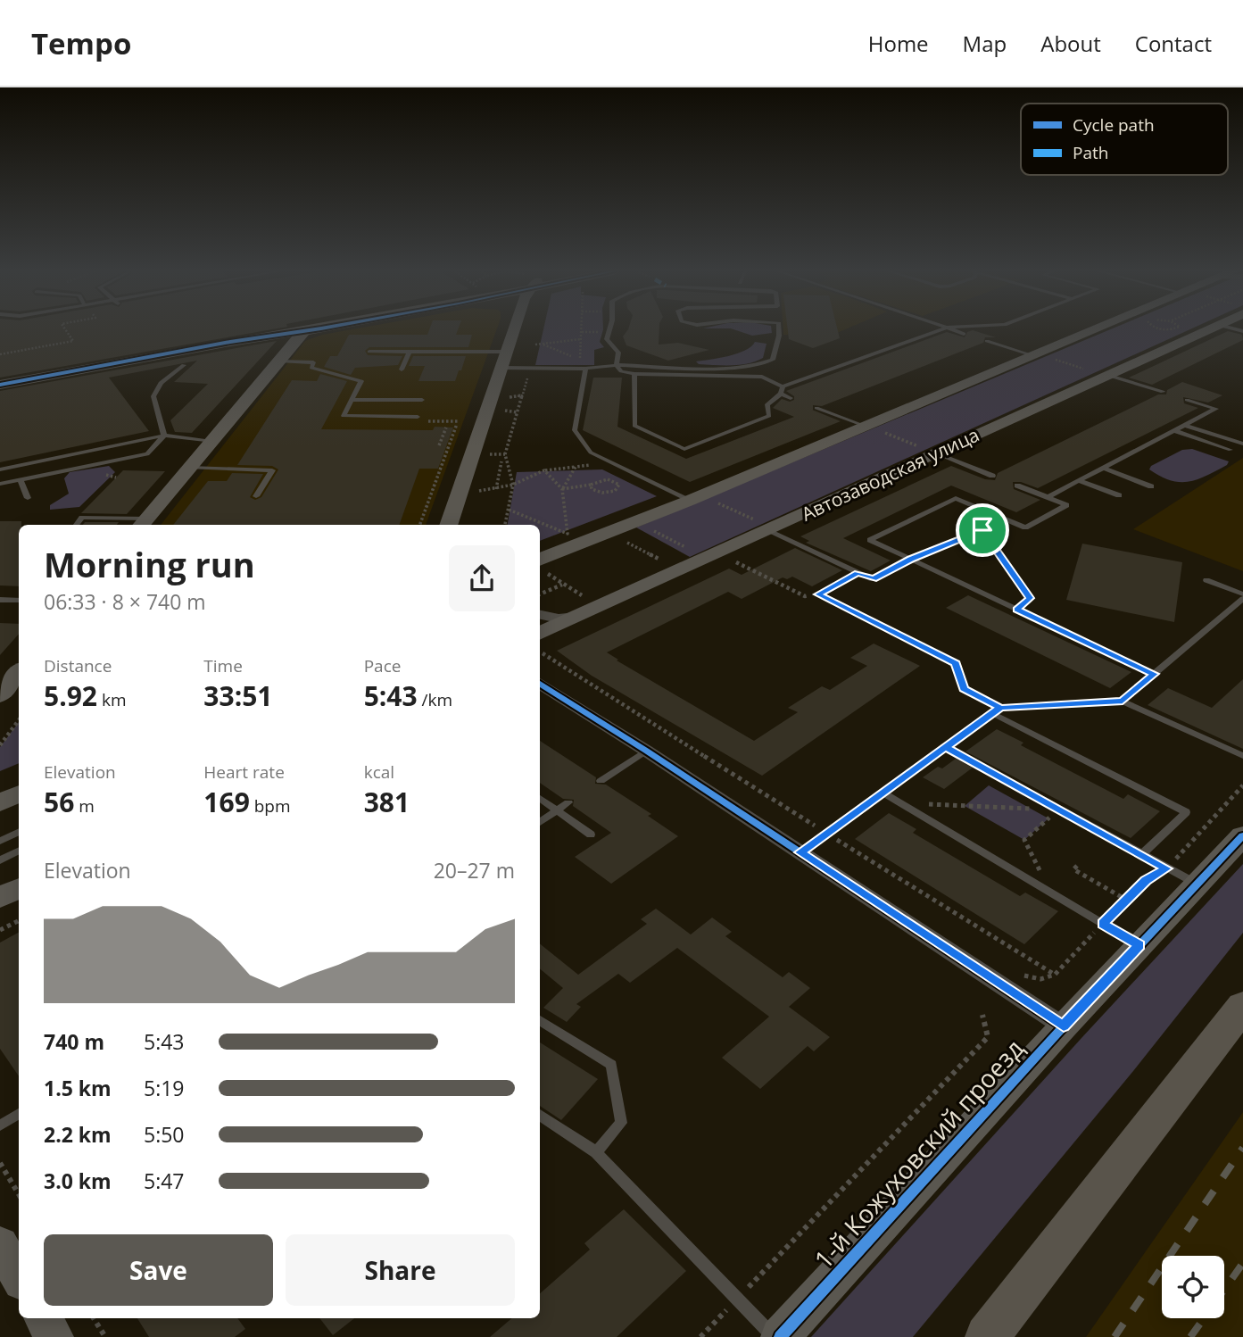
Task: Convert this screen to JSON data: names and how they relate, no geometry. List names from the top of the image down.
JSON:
{
  "streets": {
    "main road": ["Автозаводская улица"],
    "street": ["1-й Кожуховский проезд"]
  },
  "legend": ["Cycle path", "Path"],
  "page": {
    "header": "Tempo",
    "nav": [
      "Home",
      "Map",
      "About",
      "Contact"
    ],
    "heading": ["Morning run", "06:33 · 8 × 740 m"],
    "stats": [
      ["Distance", "5.92 km"],
      ["Time", "33:51"],
      ["Pace", "5:43 /km"],
      ["Elevation", "56 m"],
      ["Heart rate", "169 bpm"],
      ["kcal", "381"]
    ],
    "chart": ["Elevation", "20–27 m"],
    "list": [
      {
        "name": "740 m",
        "note": "5:43"
      },
      {
        "name": "1.5 km",
        "note": "5:19"
      },
      {
        "name": "2.2 km",
        "note": "5:50"
      },
      {
        "name": "3.0 km",
        "note": "5:47"
      }
    ],
    "buttons": ["Save", "Share"]
  }
}
